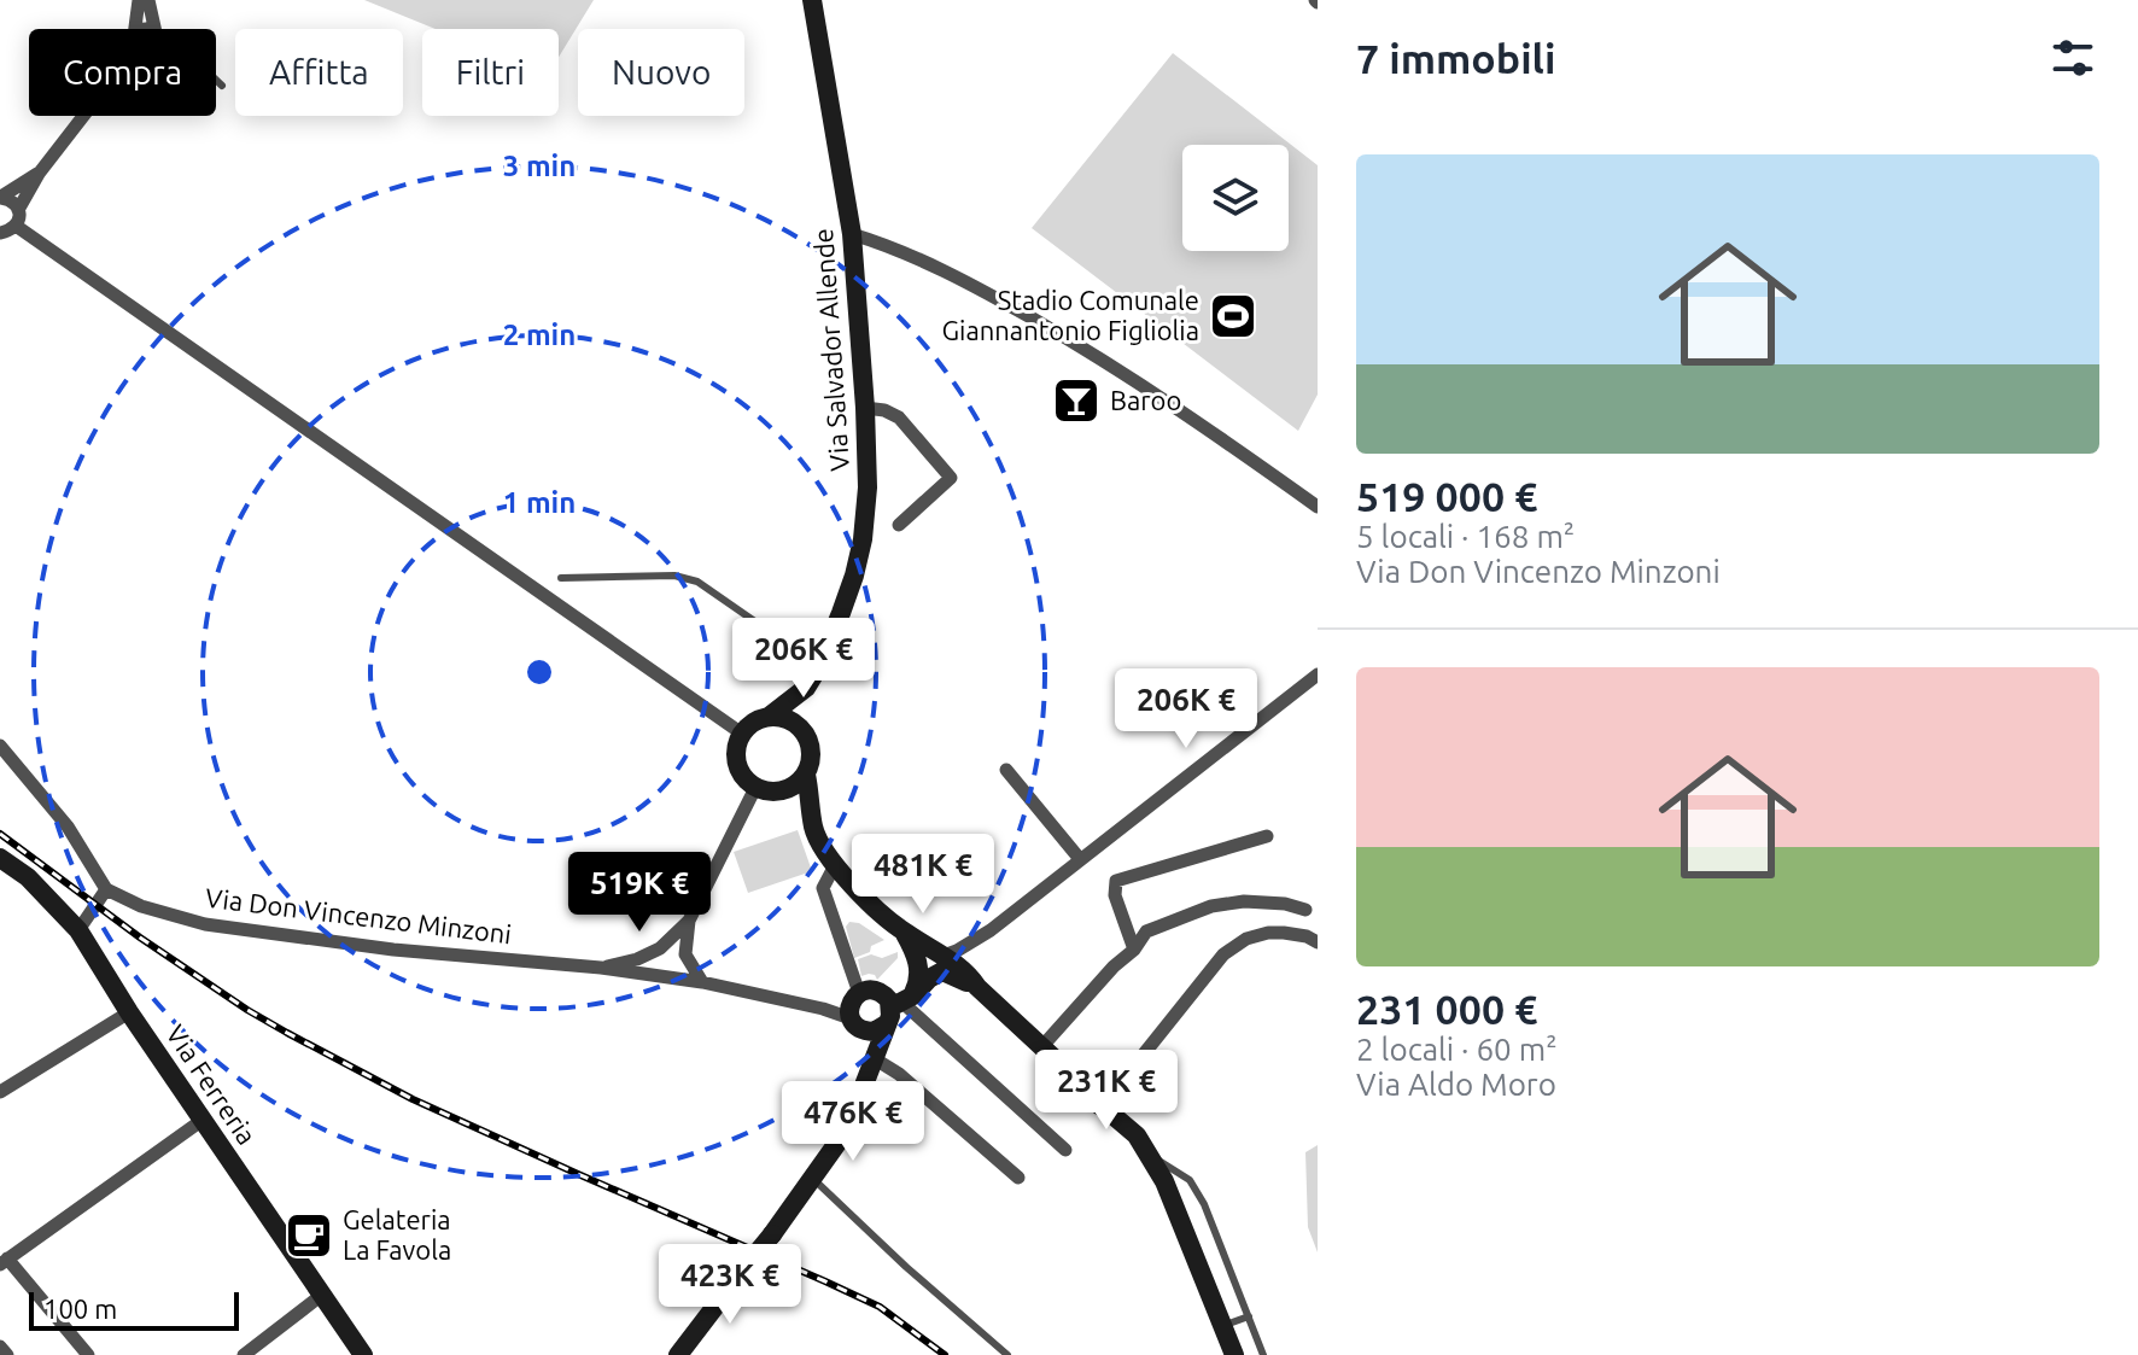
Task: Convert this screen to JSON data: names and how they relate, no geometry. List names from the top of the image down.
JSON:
{
  "streets": {
    "street": ["Via Salvador Allende", "Via Don Vincenzo Minzoni", "Via Ferreria"]
  },
  "places": {
    "sports": ["Stadio Comunale Giannantonio Figliolia"],
    "bar": ["Baroo"],
    "cafe": ["Gelateria La Favola"]
  },
  "scale_bar": "100 m",
  "page": {
    "heading": "7 immobili",
    "chip": [
      "Compra",
      "Affitta",
      "Filtri",
      "Nuovo"
    ],
    "list": [
      {
        "name": "519 000 €",
        "note": "5 locali · 168 m² · Via Don Vincenzo Minzoni"
      },
      {
        "name": "231 000 €",
        "note": "2 locali · 60 m² · Via Aldo Moro"
      }
    ],
    "price": [
      "206K €",
      "206K €",
      "481K €",
      "519K €",
      "231K €",
      "476K €",
      "423K €"
    ],
    "scale": "100 m"
  },
  "rings": ["3 min", "2 min", "1 min"]
}
